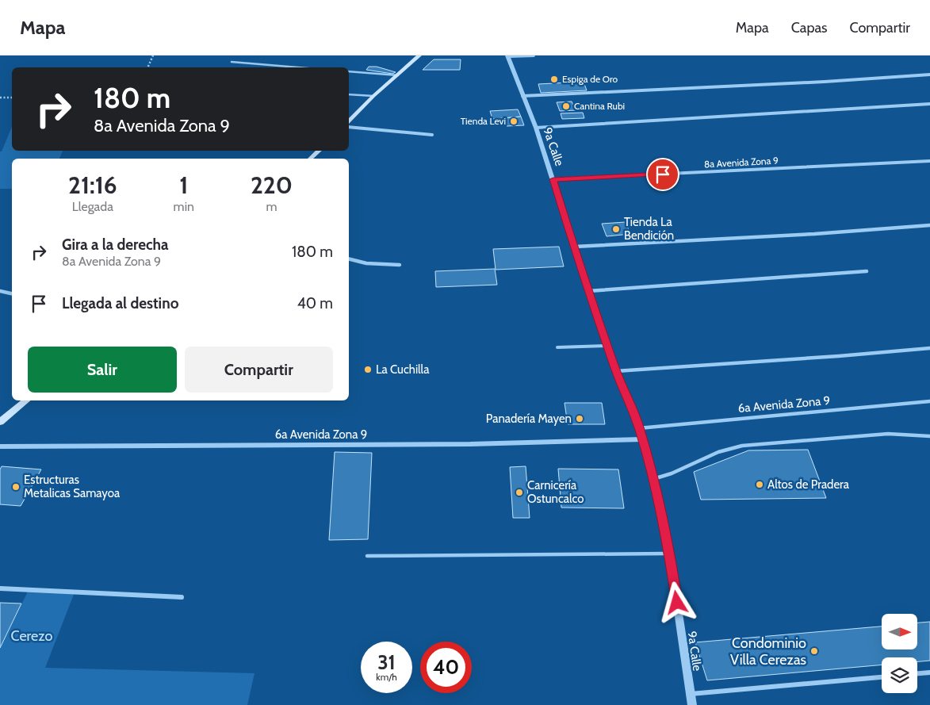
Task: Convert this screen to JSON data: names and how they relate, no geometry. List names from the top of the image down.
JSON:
{
  "streets": {
    "street": ["9a Calle", "8a Avenida Zona 9", "6a Avenida Zona 9"]
  },
  "crossings": [
    ["9a Calle", "8a Avenida Zona 9"],
    ["9a Calle", "6a Avenida Zona 9"]
  ],
  "parks": ["Cerezo"],
  "places": [
    "Espiga de Oro",
    "Cantina Rubi",
    "Tienda Levi",
    "Tienda La Bendición",
    "La Cuchilla",
    "Panadería Mayen",
    "Altos de Pradera",
    "Estructuras Metalicas Samayoa",
    "Carnicería Ostuncalco",
    "Condominio Villa Cerezas"
  ],
  "north": "right",
  "page": {
    "header": "Mapa",
    "nav": ["Mapa", "Capas", "Compartir"],
    "turn": ["180 m", "8a Avenida Zona 9"],
    "eta": [
      "21:16",
      "Llegada",
      "1",
      "min",
      "220",
      "m"
    ],
    "list": [
      {
        "name": "Gira a la derecha",
        "note": "8a Avenida Zona 9",
        "value": "180 m"
      },
      {
        "name": "Llegada al destino",
        "value": "40 m"
      }
    ],
    "buttons": ["Salir", "Compartir"],
    "speed": "31 km/h",
    "limit": "40"
  }
}
